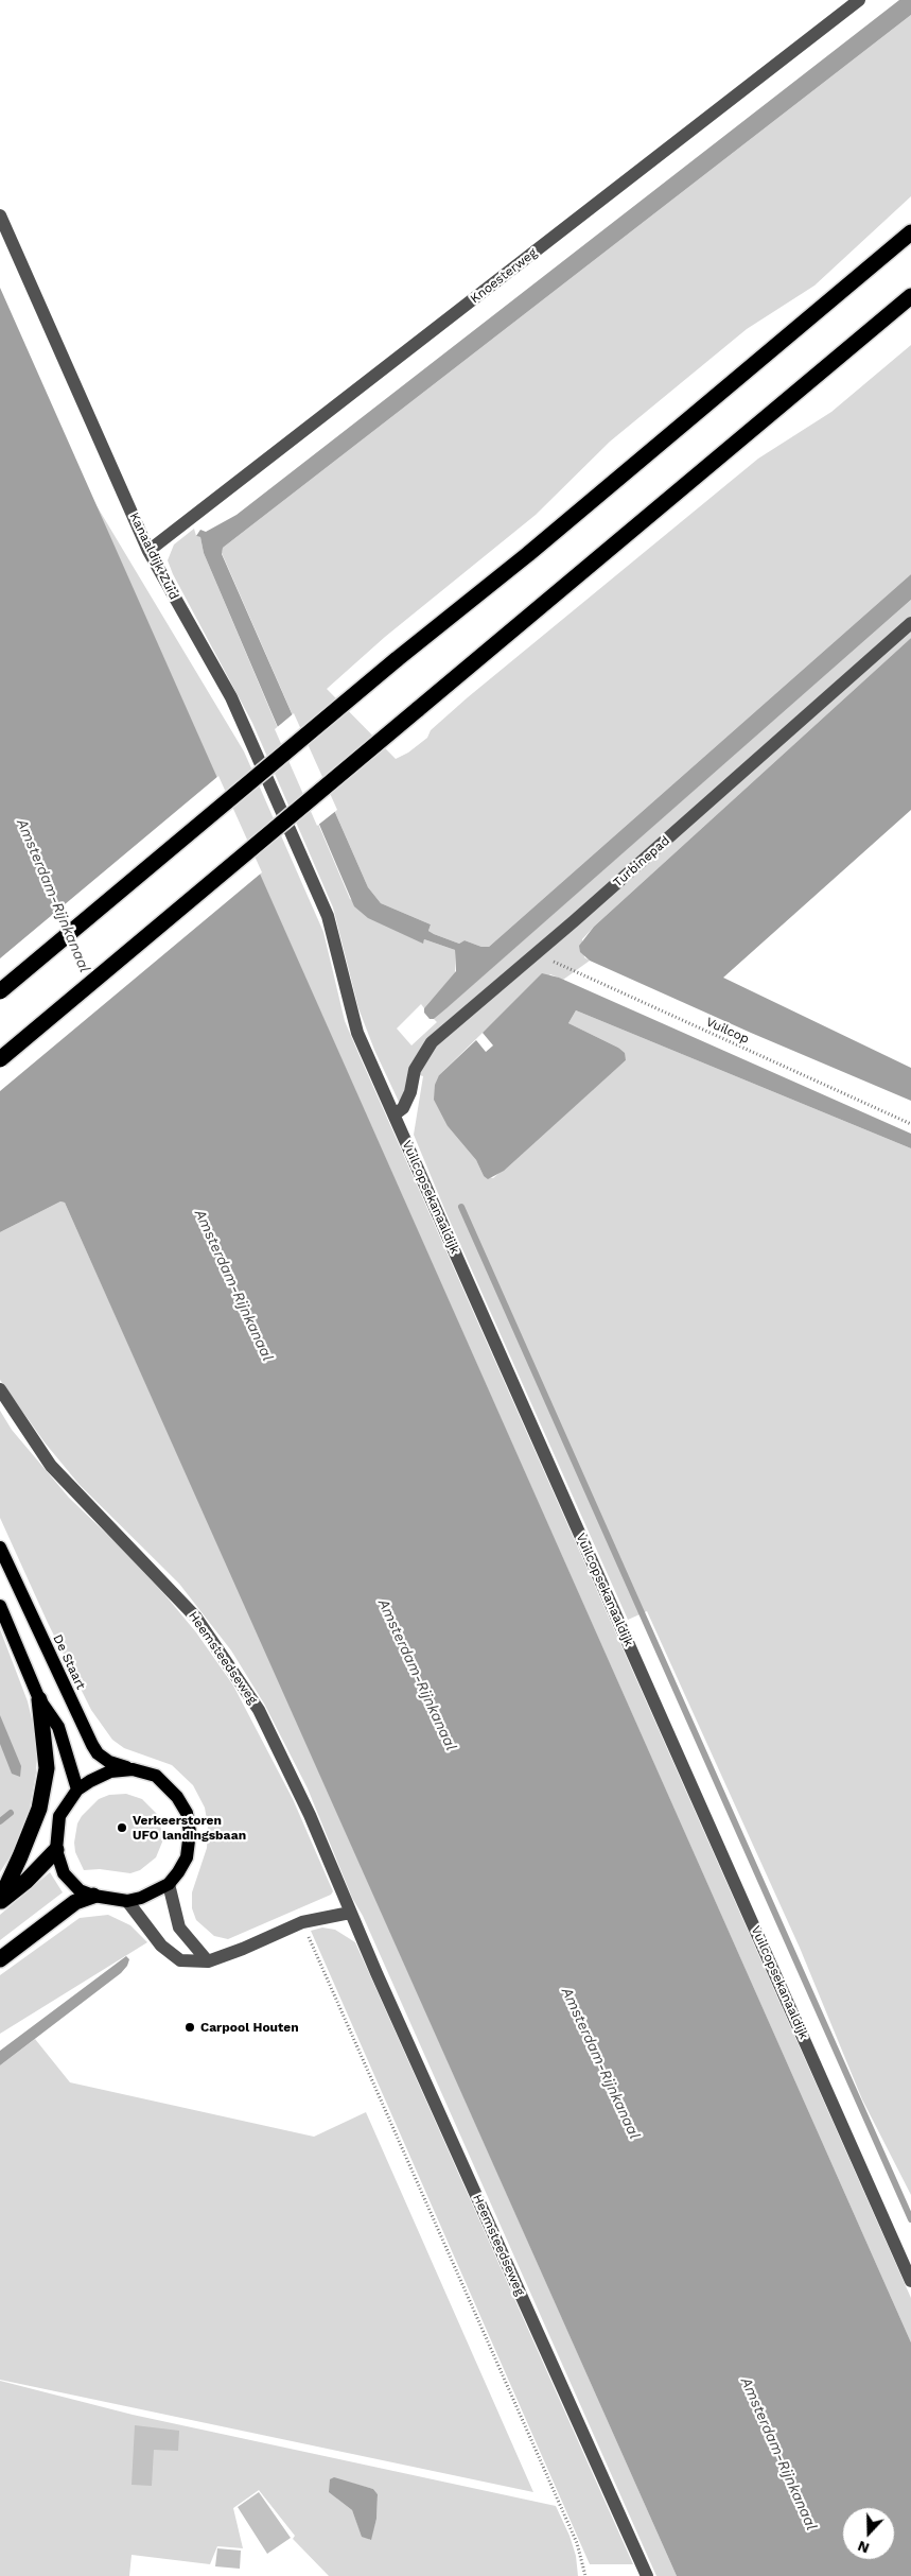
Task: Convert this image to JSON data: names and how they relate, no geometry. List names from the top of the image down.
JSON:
{
  "streets": {
    "main road": ["De Staart"],
    "street": [
      "Knoesterweg",
      "Kanaaldijk Zuid",
      "Turbinepad",
      "Vuilcopsekanaaldijk",
      "Heemsteedseweg"
    ],
    "path": ["Vuilcop"]
  },
  "crossings": [
    ["Knoesterweg", "Kanaaldijk Zuid"],
    ["Kanaaldijk Zuid", "Vuilcopsekanaaldijk"],
    ["Turbinepad", "Vuilcop"],
    ["Turbinepad", "Vuilcopsekanaaldijk"]
  ],
  "water": ["Amsterdam-Rijnkanaal"],
  "places": ["Verkeerstoren UFO landingsbaan", "Carpool Houten"],
  "north": "bottom"
}
